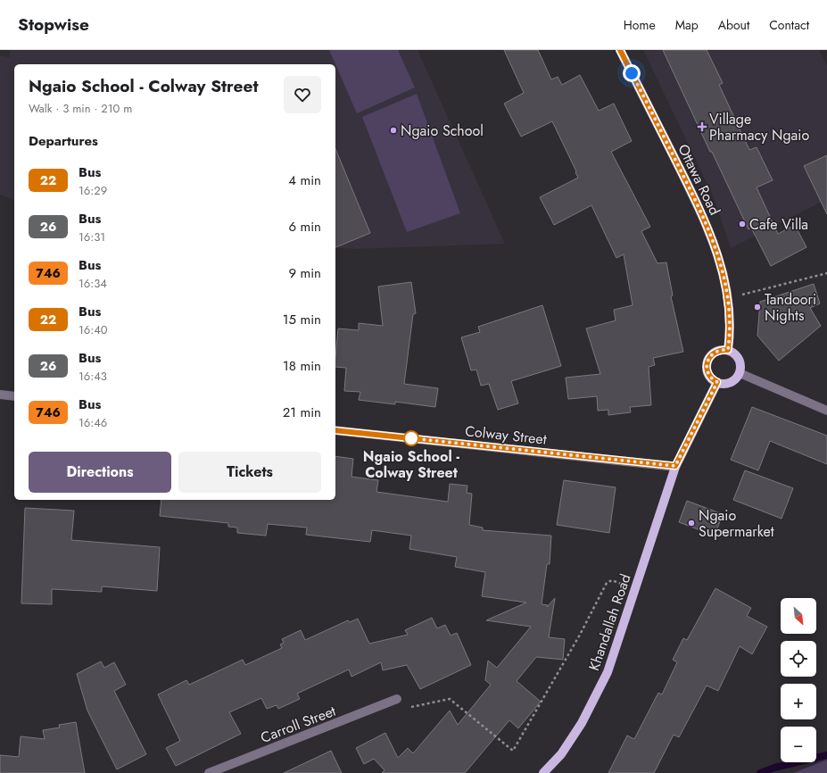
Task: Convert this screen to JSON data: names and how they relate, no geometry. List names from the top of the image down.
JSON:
{
  "streets": {
    "main road": ["Ottawa Road", "Khandallah Road"],
    "street": ["Colway Street", "Carroll Street"]
  },
  "crossings": [
    ["Colway Street", "Khandallah Road"]
  ],
  "places": {
    "health": ["Village Pharmacy Ngaio"],
    "other": [
      "Ngaio School",
      "Cafe Villa",
      "Tandoori Nights",
      "Ngaio School - Colway Street",
      "Ngaio Supermarket"
    ]
  },
  "lines": ["bus line 22"],
  "north": "bottom right",
  "page": {
    "header": "Stopwise",
    "nav": [
      "Home",
      "Map",
      "About",
      "Contact"
    ],
    "heading": [
      ["Ngaio School - Colway Street", "Walk · 3 min · 210 m"],
      "Departures"
    ],
    "list": [
      {
        "mark": "22",
        "name": "Bus",
        "note": "16:29",
        "value": "4 min"
      },
      {
        "mark": "26",
        "name": "Bus",
        "note": "16:31",
        "value": "6 min"
      },
      {
        "mark": "746",
        "name": "Bus",
        "note": "16:34",
        "value": "9 min"
      },
      {
        "mark": "22",
        "name": "Bus",
        "note": "16:40",
        "value": "15 min"
      },
      {
        "mark": "26",
        "name": "Bus",
        "note": "16:43",
        "value": "18 min"
      },
      {
        "mark": "746",
        "name": "Bus",
        "note": "16:46",
        "value": "21 min"
      }
    ],
    "buttons": ["Directions", "Tickets"],
    "map_buttons": ["+", "−"]
  }
}
